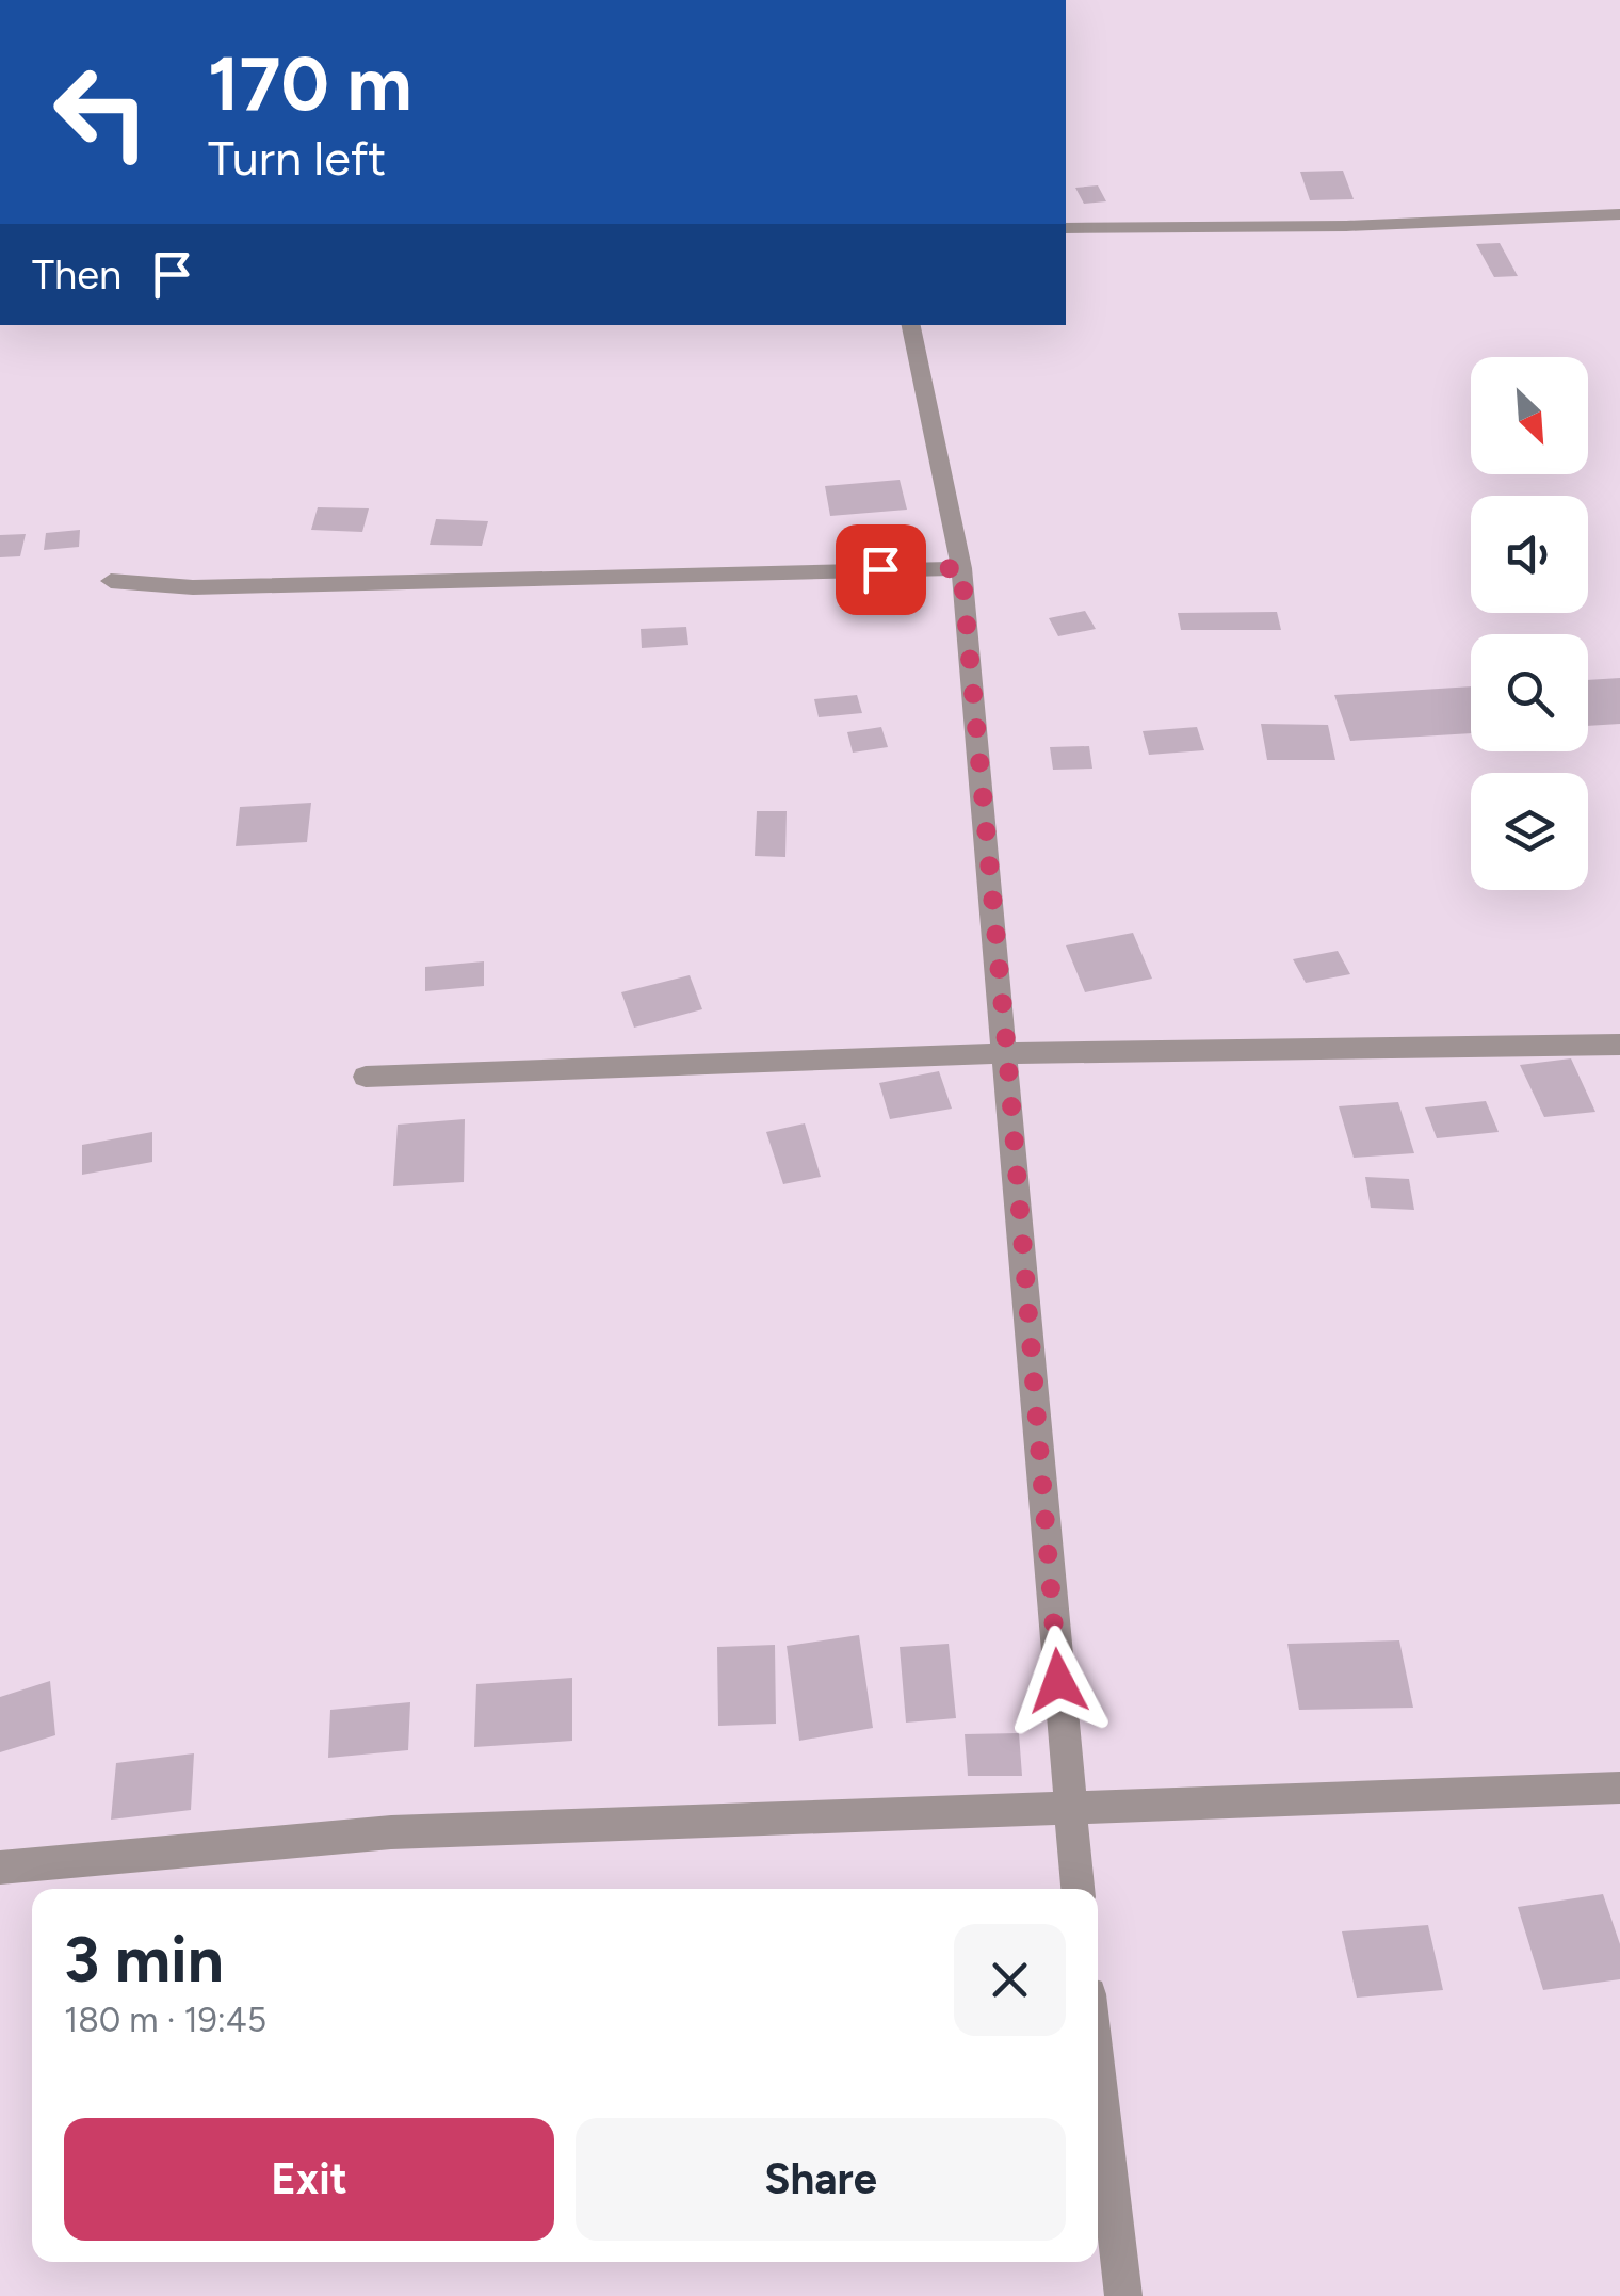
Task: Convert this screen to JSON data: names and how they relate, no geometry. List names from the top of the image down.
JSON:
{
  "north": "bottom right",
  "page": {
    "turn": ["170 m", "Turn left"],
    "then": "Then",
    "heading": ["3 min", "180 m · 19:45"],
    "buttons": ["Exit", "Share"]
  }
}
